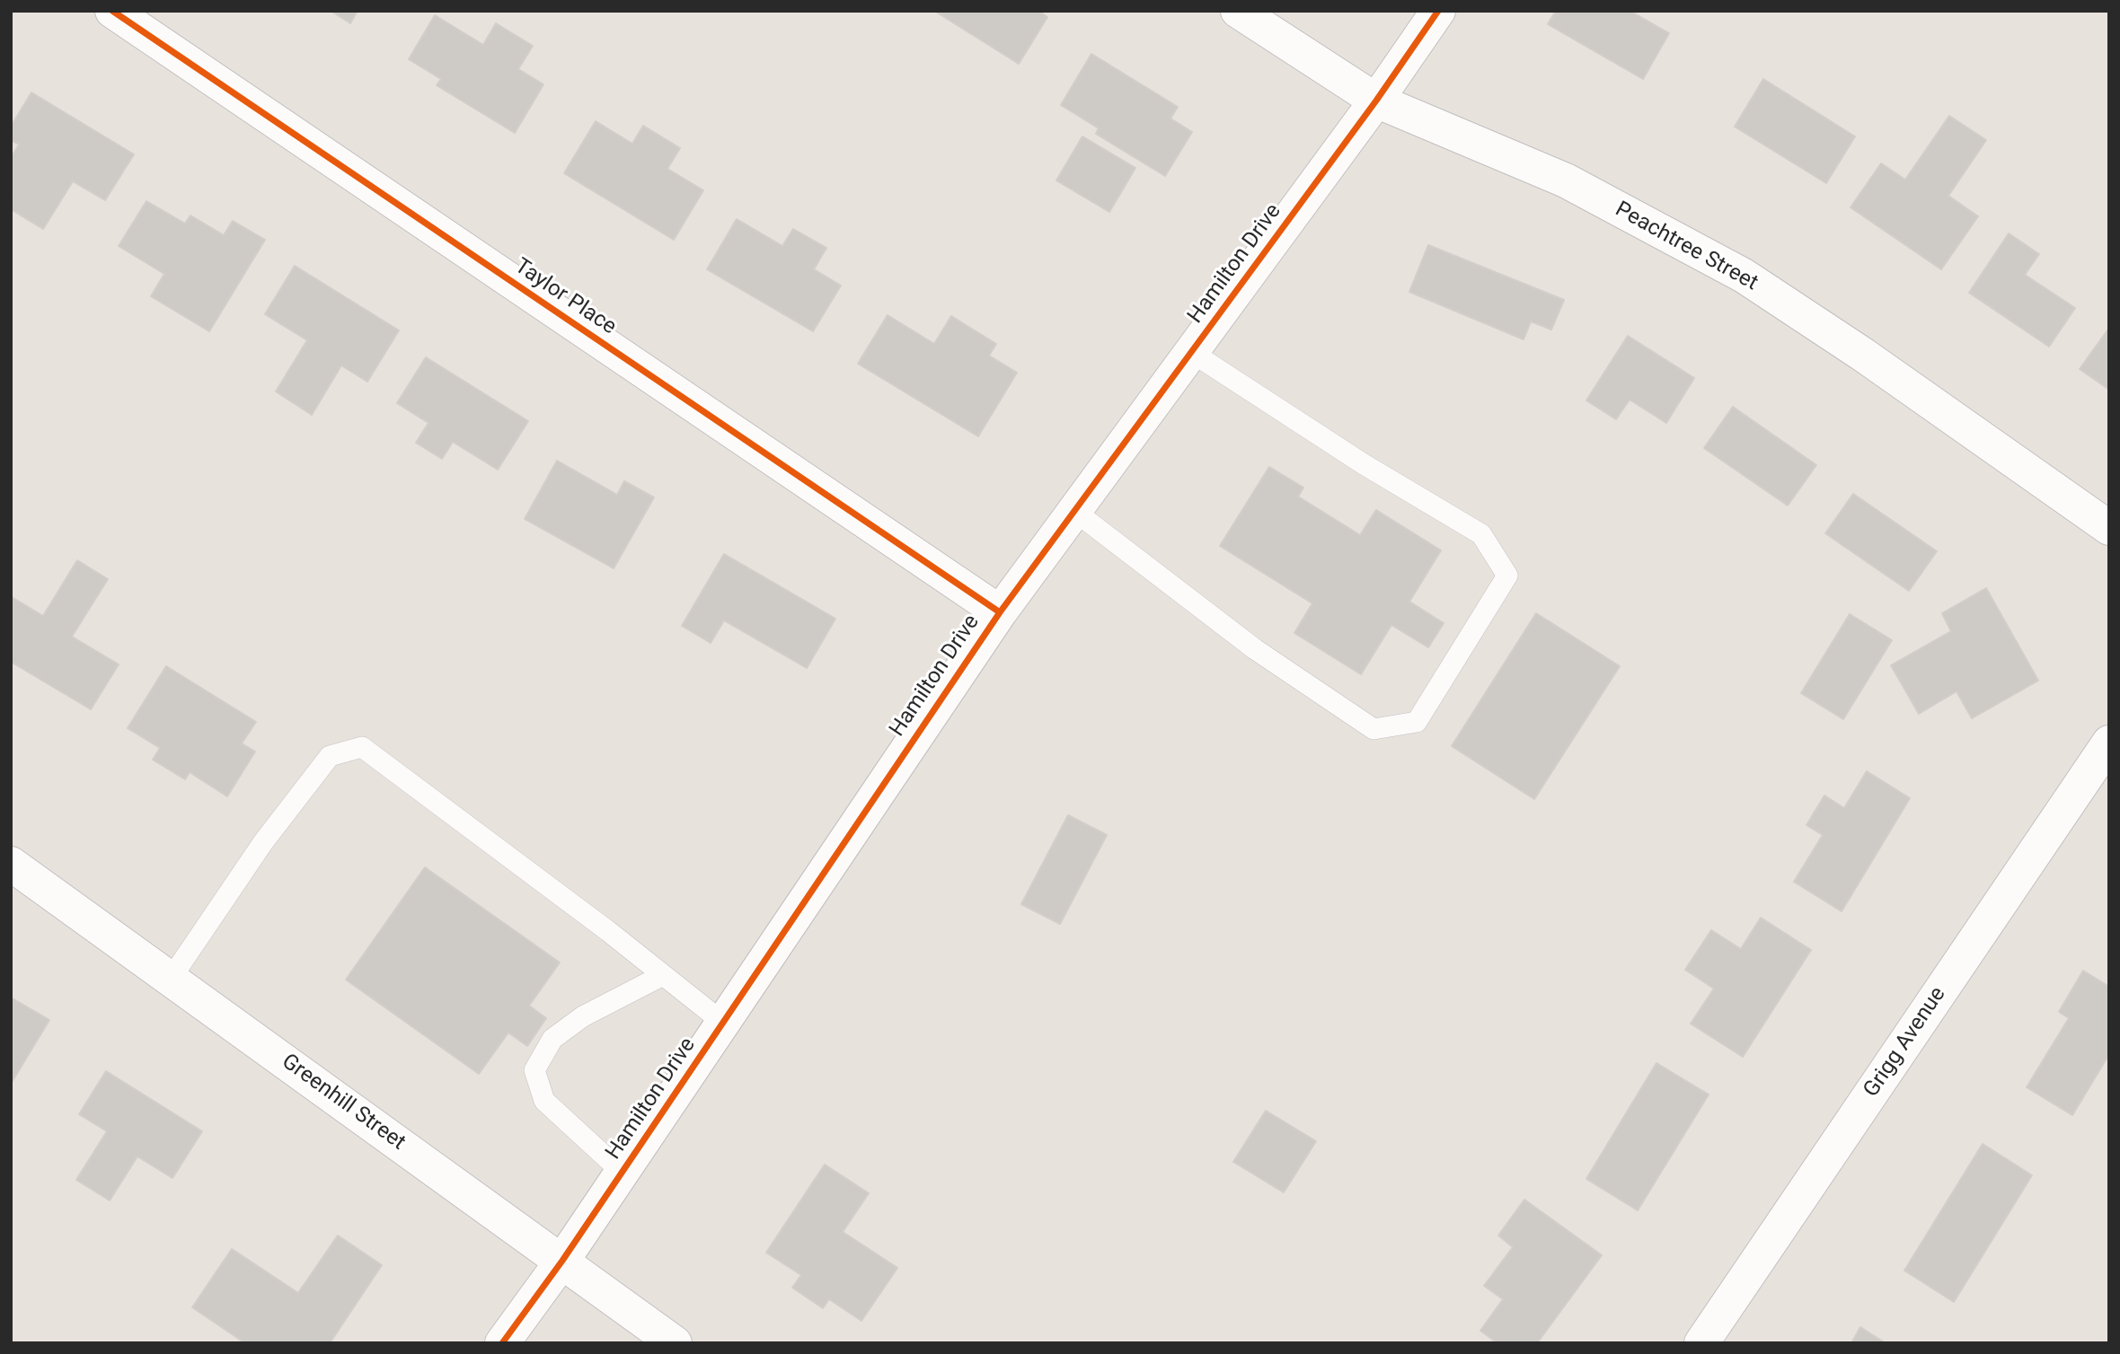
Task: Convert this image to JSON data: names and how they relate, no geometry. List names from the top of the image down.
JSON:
{
  "streets": {
    "street": [
      "Peachtree Street",
      "Hamilton Drive",
      "Taylor Place",
      "Grigg Avenue",
      "Greenhill Street"
    ]
  },
  "crossings": [
    ["Peachtree Street", "Hamilton Drive"],
    ["Hamilton Drive", "Taylor Place"],
    ["Hamilton Drive", "Greenhill Street"]
  ]
}
